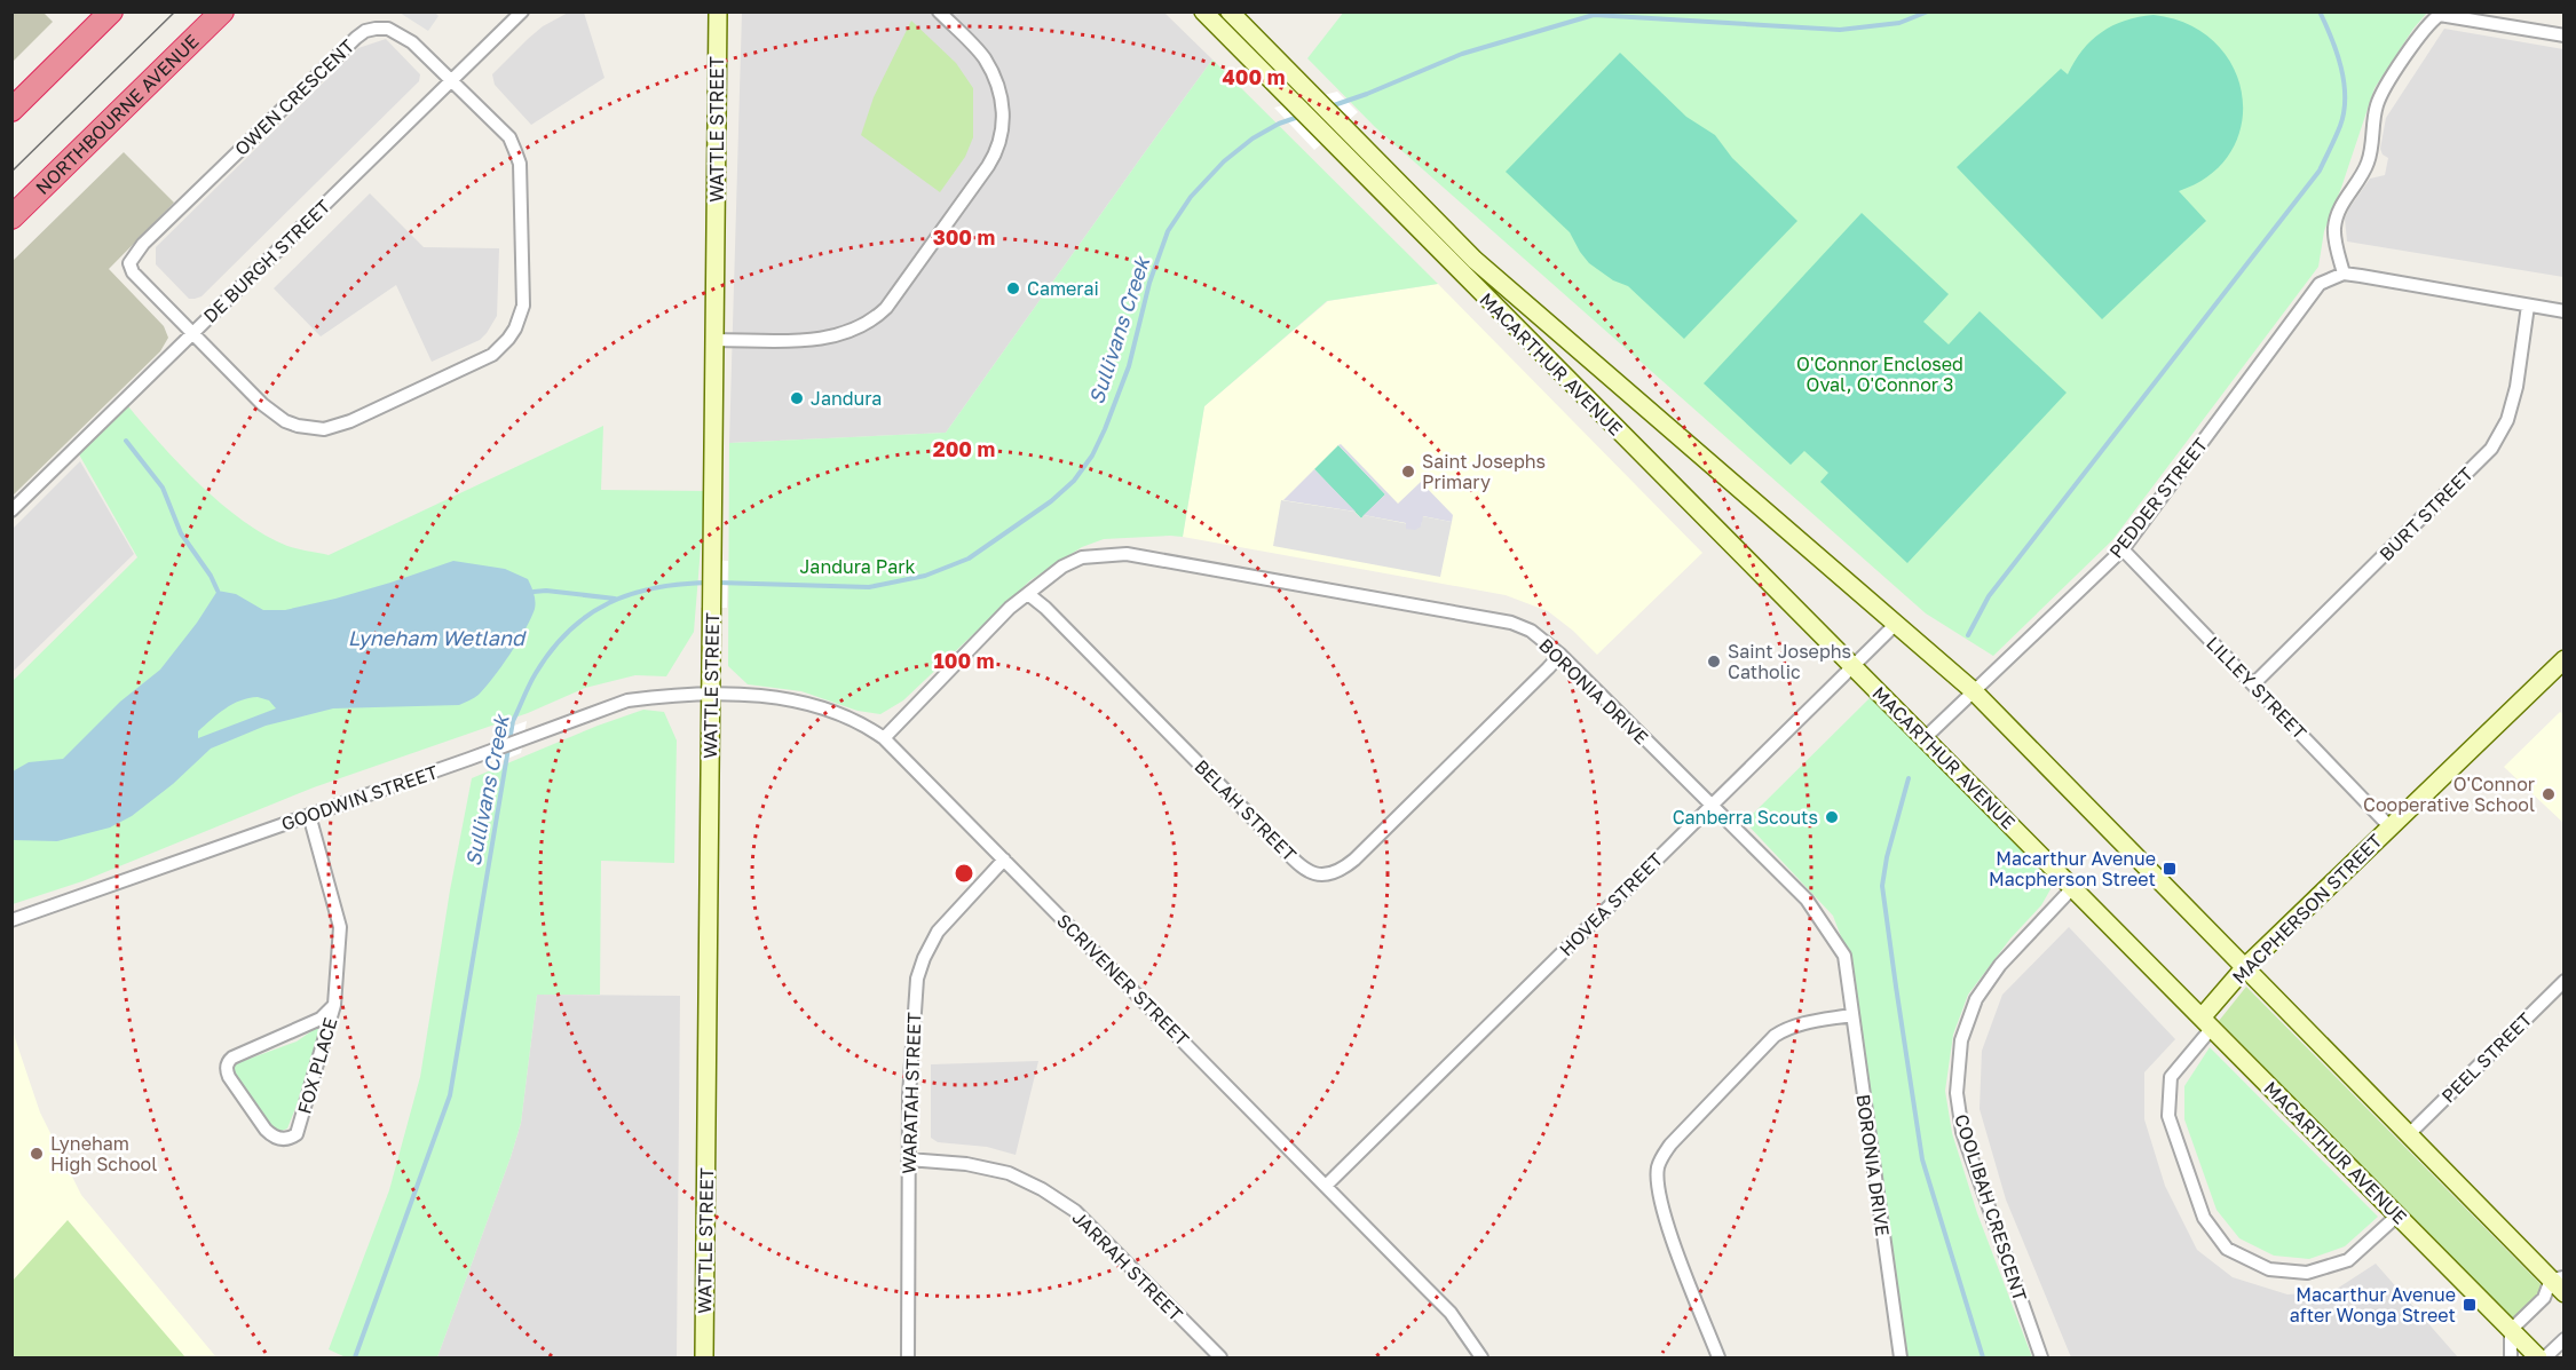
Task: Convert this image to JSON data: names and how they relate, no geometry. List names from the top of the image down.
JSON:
{
  "streets": {
    "highway": ["NORTHBOURNE AVENUE"],
    "main road": ["WATTLE STREET", "MACARTHUR AVENUE", "MACPHERSON STREET"],
    "street": [
      "OWEN CRESCENT",
      "DE BURGH STREET",
      "PEDDER STREET",
      "BURT STREET",
      "LILLEY STREET",
      "BORONIA DRIVE",
      "GOODWIN STREET",
      "BELAH STREET",
      "HOVEA STREET",
      "SCRIVENER STREET",
      "PEEL STREET",
      "FOX PLACE",
      "WARATAH STREET",
      "COOLIBAH CRESCENT",
      "JARRAH STREET"
    ]
  },
  "crossings": [
    ["OWEN CRESCENT", "DE BURGH STREET"],
    ["WATTLE STREET", "GOODWIN STREET"],
    ["WATTLE STREET", "SCRIVENER STREET"],
    ["MACARTHUR AVENUE", "PEDDER STREET"],
    ["MACARTHUR AVENUE", "HOVEA STREET"],
    ["MACARTHUR AVENUE", "MACPHERSON STREET"],
    ["MACARTHUR AVENUE", "PEEL STREET"],
    ["MACARTHUR AVENUE", "COOLIBAH CRESCENT"],
    ["PEDDER STREET", "LILLEY STREET"],
    ["BURT STREET", "LILLEY STREET"],
    ["LILLEY STREET", "MACPHERSON STREET"],
    ["BORONIA DRIVE", "BELAH STREET"],
    ["BORONIA DRIVE", "HOVEA STREET"],
    ["BORONIA DRIVE", "SCRIVENER STREET"],
    ["GOODWIN STREET", "SCRIVENER STREET"],
    ["GOODWIN STREET", "FOX PLACE"],
    ["HOVEA STREET", "SCRIVENER STREET"],
    ["SCRIVENER STREET", "WARATAH STREET"],
    ["WARATAH STREET", "JARRAH STREET"]
  ],
  "water": ["Sullivans Creek", "Lyneham Wetland"],
  "parks": ["O'Connor Enclosed Oval, O'Connor 3", "Jandura Park"],
  "places": {
    "other": [
      "Camerai",
      "Jandura",
      "Saint Josephs Primary",
      "Saint Josephs Catholic",
      "O'Connor Cooperative School",
      "Canberra Scouts",
      "Lyneham High School"
    ],
    "transit": ["Macarthur Avenue Macpherson Street", "Macarthur Avenue after Wonga Street"]
  },
  "rings": [
    "400 m",
    "300 m",
    "200 m",
    "100 m"
  ]
}
